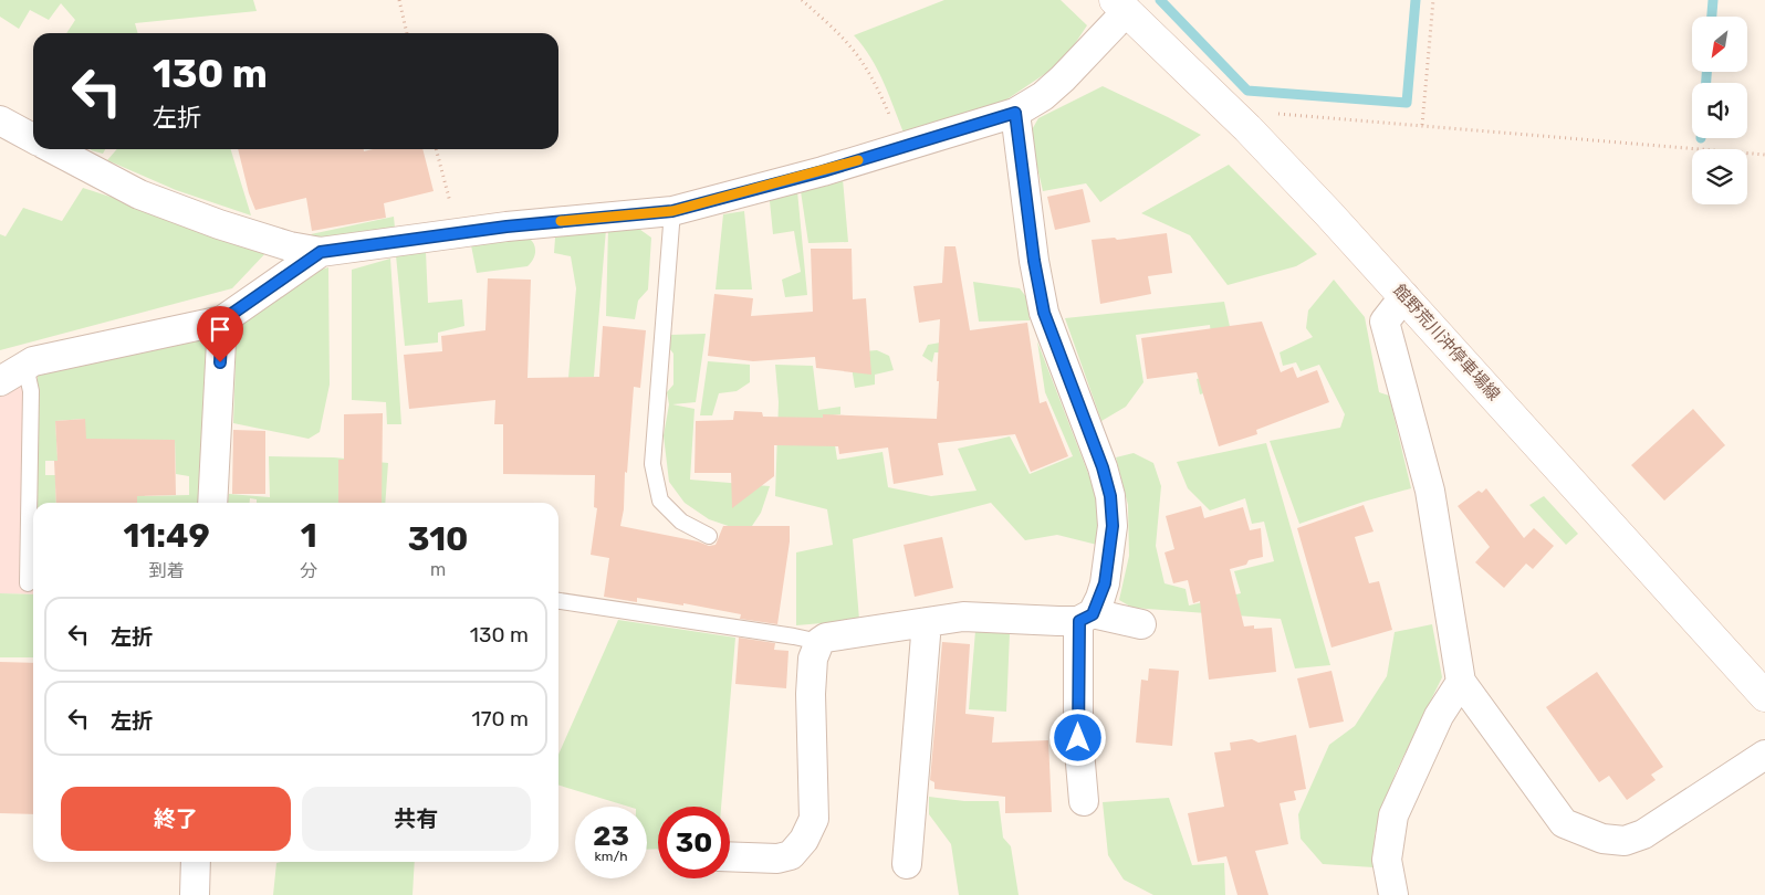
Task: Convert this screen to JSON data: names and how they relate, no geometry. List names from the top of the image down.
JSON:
{
  "streets": {
    "main road": ["館野荒川沖停車場線"]
  },
  "north": "bottom left",
  "page": {
    "turn": ["130 m", "左折"],
    "eta": [
      "11:49",
      "到着",
      "1",
      "分",
      "310",
      "m"
    ],
    "list": [
      {
        "name": "左折",
        "value": "130 m"
      },
      {
        "name": "左折",
        "value": "170 m"
      }
    ],
    "buttons": ["終了", "共有"],
    "speed": "23 km/h",
    "limit": "30"
  }
}
